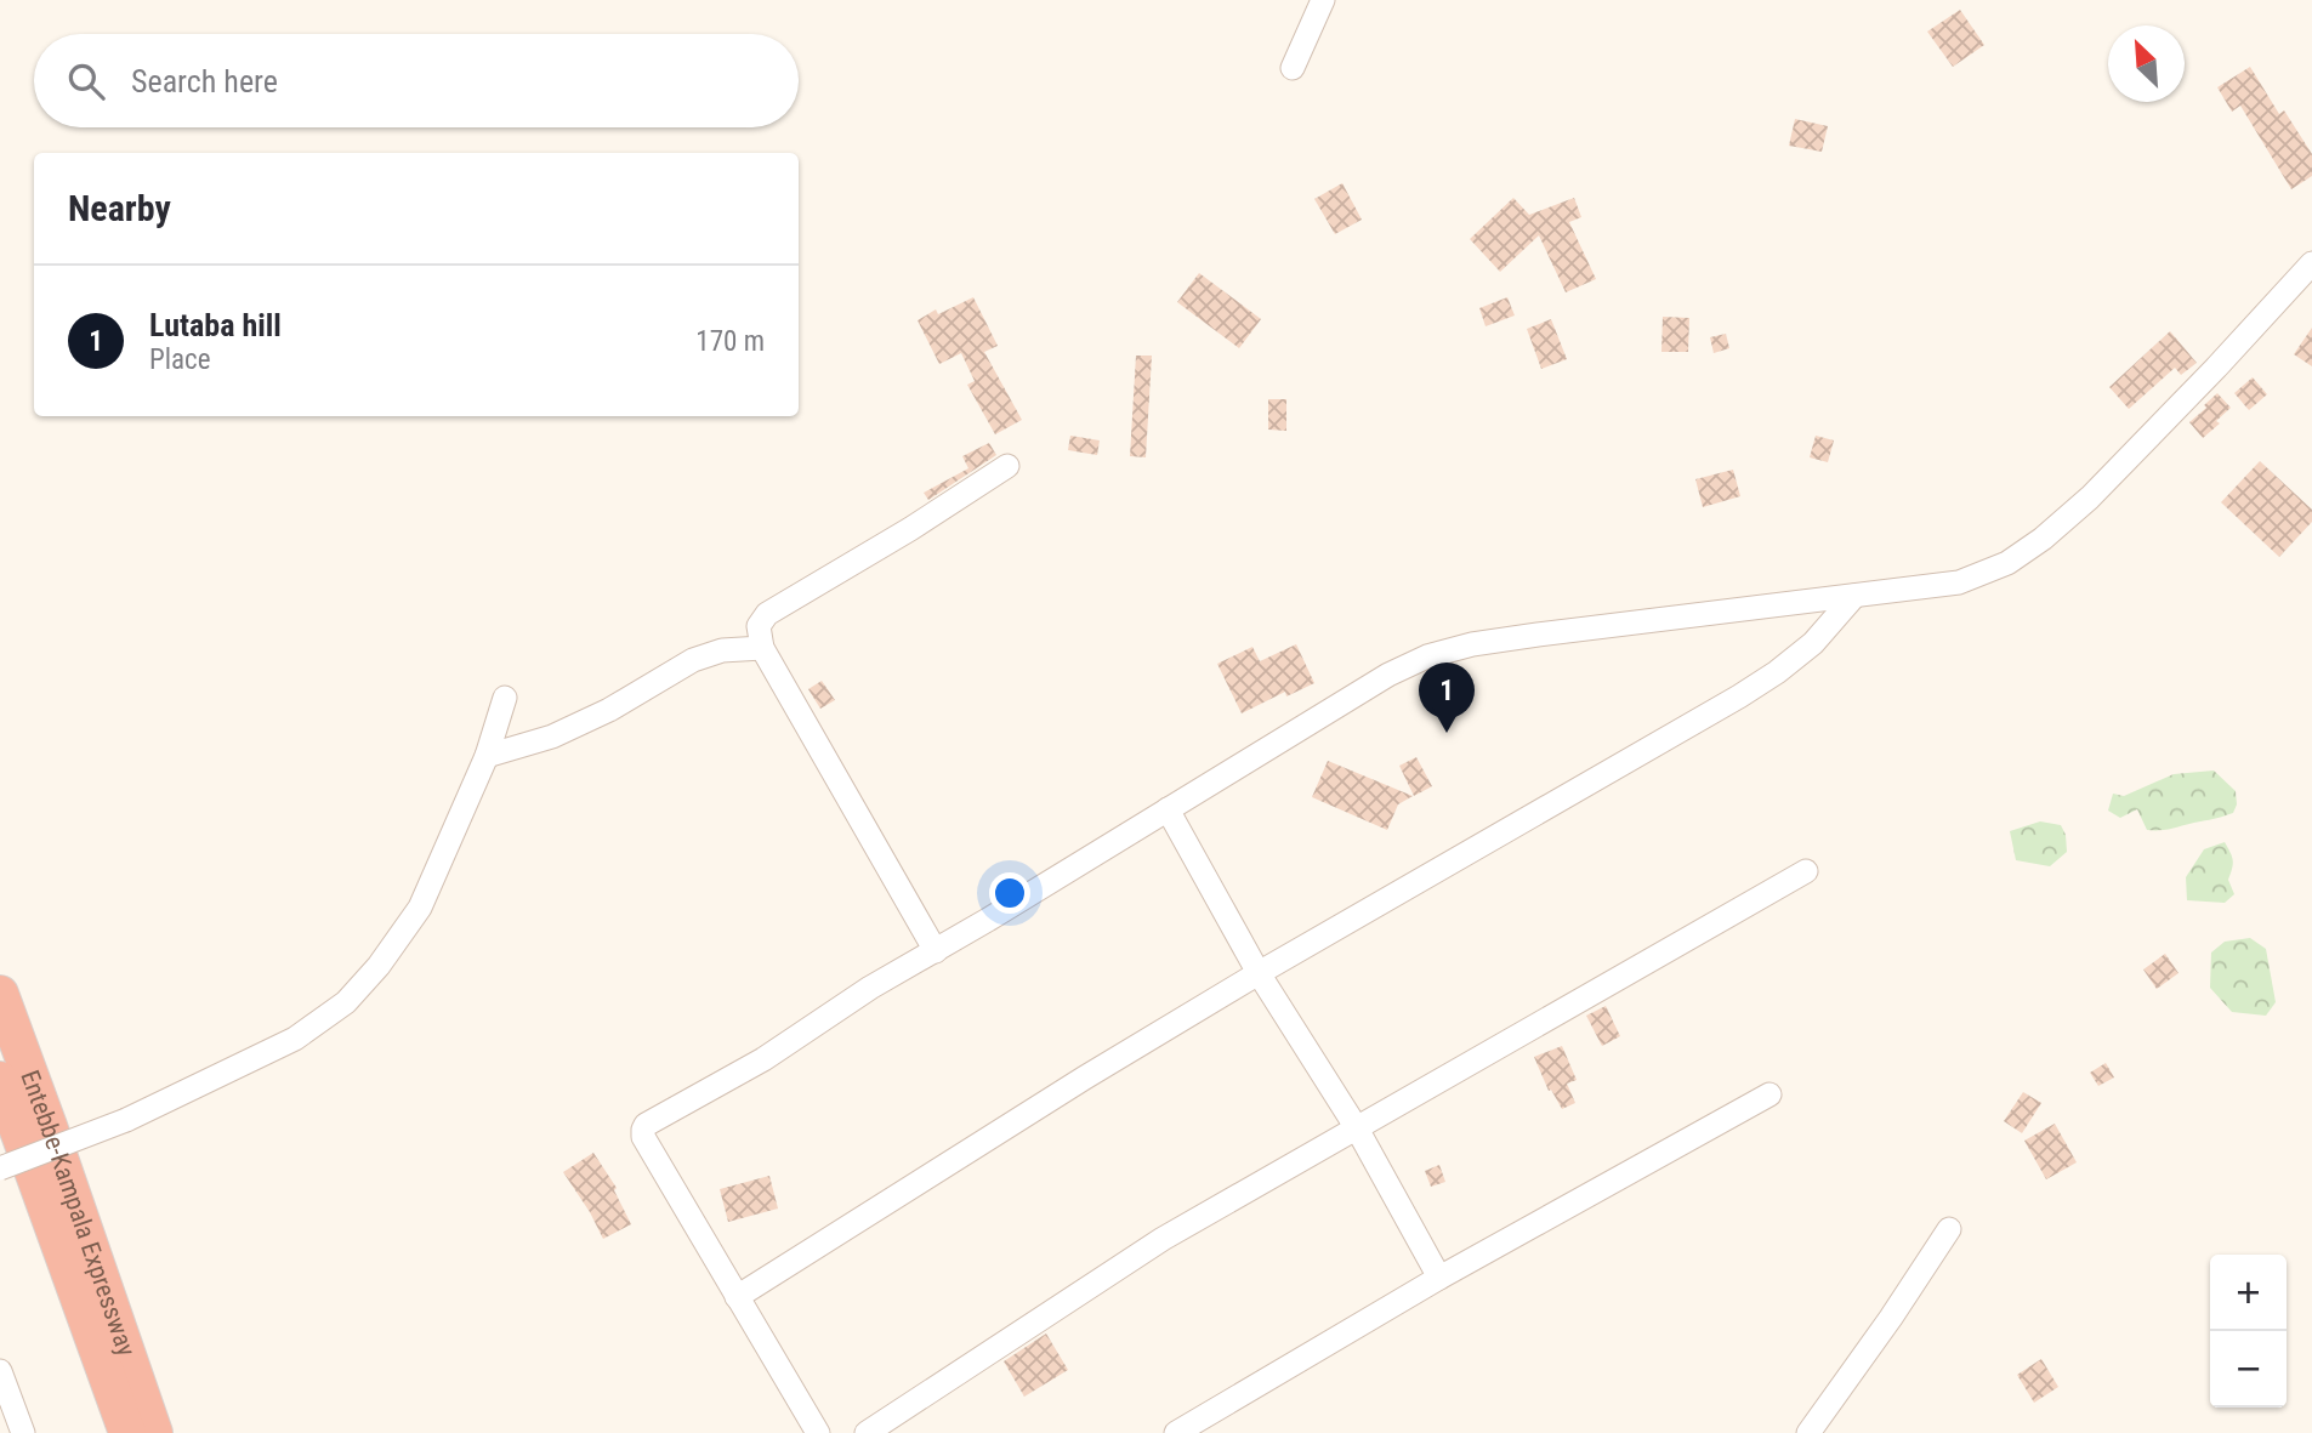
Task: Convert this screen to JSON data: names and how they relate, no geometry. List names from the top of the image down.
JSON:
{
  "streets": {
    "highway": ["Entebbe-Kampala Expressway"]
  },
  "north": "top left",
  "page": {
    "search": "Search here",
    "heading": "Nearby",
    "list": [
      {
        "mark": "1",
        "name": "Lutaba hill",
        "note": "Place",
        "value": "170 m"
      }
    ],
    "pins": "1",
    "map_buttons": ["+", "−"]
  }
}
